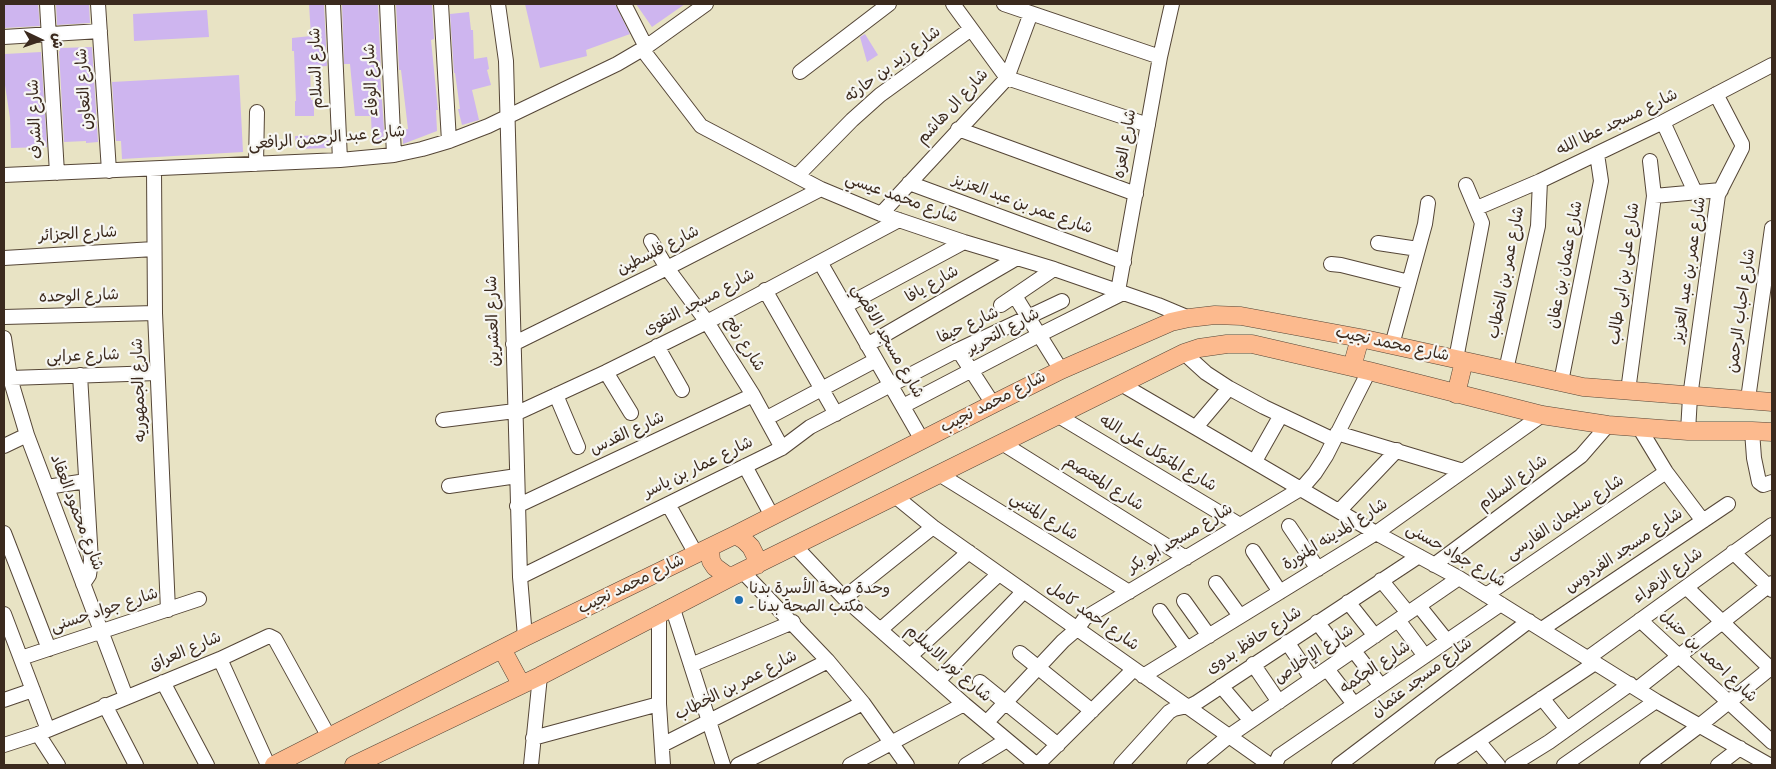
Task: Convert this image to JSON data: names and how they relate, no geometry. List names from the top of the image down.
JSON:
{
  "streets": {
    "main road": ["شارع محمد نجيب"],
    "street": [
      "شارع زيد بن حارثه",
      "شارع السلام",
      "شارع الوفاء",
      "شارع التعاون",
      "شارع ال هاشم",
      "شارع الشرف",
      "شارع مسجد عطا الله",
      "شارع عبد الرحمن الرافعى",
      "شارع العزه",
      "شارع محمد عيسي",
      "شارع عمر بن عبد العزيز",
      "شارع الجزائر",
      "شارع فلسطين",
      "شارع عثمان بن عفان",
      "شارع عمر بن الخطاب",
      "شارع على بن ابى طالب",
      "شارع يافا",
      "شارع الوحده",
      "شارع مسجد التقوى",
      "شارع احباب الرحمن",
      "شارع العشرين",
      "شارع حيفا",
      "شارع التحرير",
      "شارع مسجد الاقصي",
      "شارع رفح",
      "شارع عرابى",
      "شارع الجمهوريه",
      "شارع القدس",
      "شارع المتوكل على الله",
      "شارع عمار بن ياسر",
      "شارع المعتصم",
      "شارع محمود العقاد",
      "شارع المتنبي",
      "شارع سليمان الفارسى",
      "شارع المدينه المنورة",
      "شارع مسجد ابو بكر",
      "شارع مسجد الفردوس",
      "شارع جواد حسنى",
      "شارع الزهراء",
      "شارع احمد كامل",
      "شارع حافظ بدوى",
      "شارع العراق",
      "شارع الإخلاص",
      "شارع احمد بن حنبل",
      "شارع نور الاسلام",
      "شارع الحكمه",
      "شارع مسجد عثمان"
    ]
  },
  "crossings": [
    ["شارع زيد بن حارثه", "شارع محمد عيسي"],
    ["شارع السلام", "شارع عبد الرحمن الرافعى"],
    ["شارع السلام", "شارع محمد نجيب"],
    ["شارع السلام", "شارع جواد حسنى"],
    ["شارع الوفاء", "شارع عبد الرحمن الرافعى"],
    ["شارع التعاون", "شارع عبد الرحمن الرافعى"],
    ["شارع ال هاشم", "شارع محمد عيسي"],
    ["شارع ال هاشم", "شارع عمر بن عبد العزيز"],
    ["شارع الشرف", "شارع عبد الرحمن الرافعى"],
    ["شارع مسجد عطا الله", "شارع عمر بن عبد العزيز"],
    ["شارع مسجد عطا الله", "شارع عثمان بن عفان"],
    ["شارع مسجد عطا الله", "شارع عمر بن الخطاب"],
    ["شارع عبد الرحمن الرافعى", "شارع محمد عيسي"],
    ["شارع عبد الرحمن الرافعى", "شارع العشرين"],
    ["شارع عبد الرحمن الرافعى", "شارع الجمهوريه"],
    ["شارع العزه", "شارع محمد عيسي"],
    ["شارع العزه", "شارع عمر بن عبد العزيز"],
    ["شارع العزه", "شارع التحرير"],
    ["شارع محمد عيسي", "شارع فلسطين"],
    ["شارع محمد عيسي", "شارع يافا"],
    ["شارع محمد عيسي", "شارع مسجد التقوى"],
    ["شارع محمد عيسي", "شارع التحرير"],
    ["شارع محمد عيسي", "شارع محمد نجيب"],
    ["شارع عمر بن عبد العزيز", "شارع محمد نجيب"],
    ["شارع الجزائر", "شارع الجمهوريه"],
    ["شارع فلسطين", "شارع العشرين"],
    ["شارع فلسطين", "شارع رفح"],
    ["شارع عثمان بن عفان", "شارع محمد نجيب"],
    ["شارع عمر بن الخطاب", "شارع محمد نجيب"],
    ["شارع على بن ابى طالب", "شارع محمد نجيب"],
    ["شارع يافا", "شارع مسجد الاقصي"],
    ["شارع الوحده", "شارع الجمهوريه"],
    ["شارع مسجد التقوى", "شارع العشرين"],
    ["شارع مسجد التقوى", "شارع مسجد الاقصي"],
    ["شارع مسجد التقوى", "شارع رفح"],
    ["شارع احباب الرحمن", "شارع محمد نجيب"],
    ["شارع العشرين", "شارع محمد نجيب"],
    ["شارع العشرين", "شارع القدس"],
    ["شارع العشرين", "شارع عمار بن ياسر"],
    ["شارع حيفا", "شارع مسجد الاقصي"],
    ["شارع حيفا", "شارع عمار بن ياسر"],
    ["شارع التحرير", "شارع مسجد الاقصي"],
    ["شارع مسجد الاقصي", "شارع محمد نجيب"],
    ["شارع مسجد الاقصي", "شارع عمار بن ياسر"],
    ["شارع رفح", "شارع القدس"],
    ["شارع رفح", "شارع عمار بن ياسر"],
    ["شارع محمد نجيب", "شارع المتوكل على الله"],
    ["شارع محمد نجيب", "شارع المعتصم"],
    ["شارع محمد نجيب", "شارع المتنبي"],
    ["شارع محمد نجيب", "شارع المدينه المنورة"],
    ["شارع محمد نجيب", "شارع مسجد ابو بكر"],
    ["شارع محمد نجيب", "شارع جواد حسنى"],
    ["شارع محمد نجيب", "شارع احمد كامل"],
    ["شارع محمد نجيب", "شارع العراق"],
    ["شارع محمد نجيب", "شارع نور الاسلام"],
    ["شارع عرابى", "شارع الجمهوريه"],
    ["شارع عرابى", "شارع محمود العقاد"],
    ["شارع الجمهوريه", "شارع جواد حسنى"],
    ["شارع المتوكل على الله", "شارع مسجد ابو بكر"],
    ["شارع المعتصم", "شارع مسجد ابو بكر"],
    ["شارع محمود العقاد", "شارع جواد حسنى"],
    ["شارع محمود العقاد", "شارع العراق"],
    ["شارع المتنبي", "شارع مسجد ابو بكر"],
    ["شارع سليمان الفارسى", "شارع جواد حسنى"],
    ["شارع المدينه المنورة", "شارع جواد حسنى"],
    ["شارع المدينه المنورة", "شارع احمد كامل"],
    ["شارع المدينه المنورة", "شارع نور الاسلام"],
    ["شارع مسجد ابو بكر", "شارع جواد حسنى"],
    ["شارع مسجد ابو بكر", "شارع احمد كامل"],
    ["شارع مسجد ابو بكر", "شارع نور الاسلام"],
    ["شارع مسجد الفردوس", "شارع جواد حسنى"],
    ["شارع جواد حسنى", "شارع الزهراء"],
    ["شارع جواد حسنى", "شارع حافظ بدوى"],
    ["شارع جواد حسنى", "شارع الإخلاص"],
    ["شارع جواد حسنى", "شارع الحكمه"],
    ["شارع جواد حسنى", "شارع مسجد عثمان"],
    ["شارع الزهراء", "شارع احمد بن حنبل"],
    ["شارع احمد كامل", "شارع حافظ بدوى"],
    ["شارع احمد كامل", "شارع الإخلاص"]
  ],
  "places": ["وحدة صحة الأسرة بدنا - مكتب الصحة بدنا"],
  "north": "right"
}
